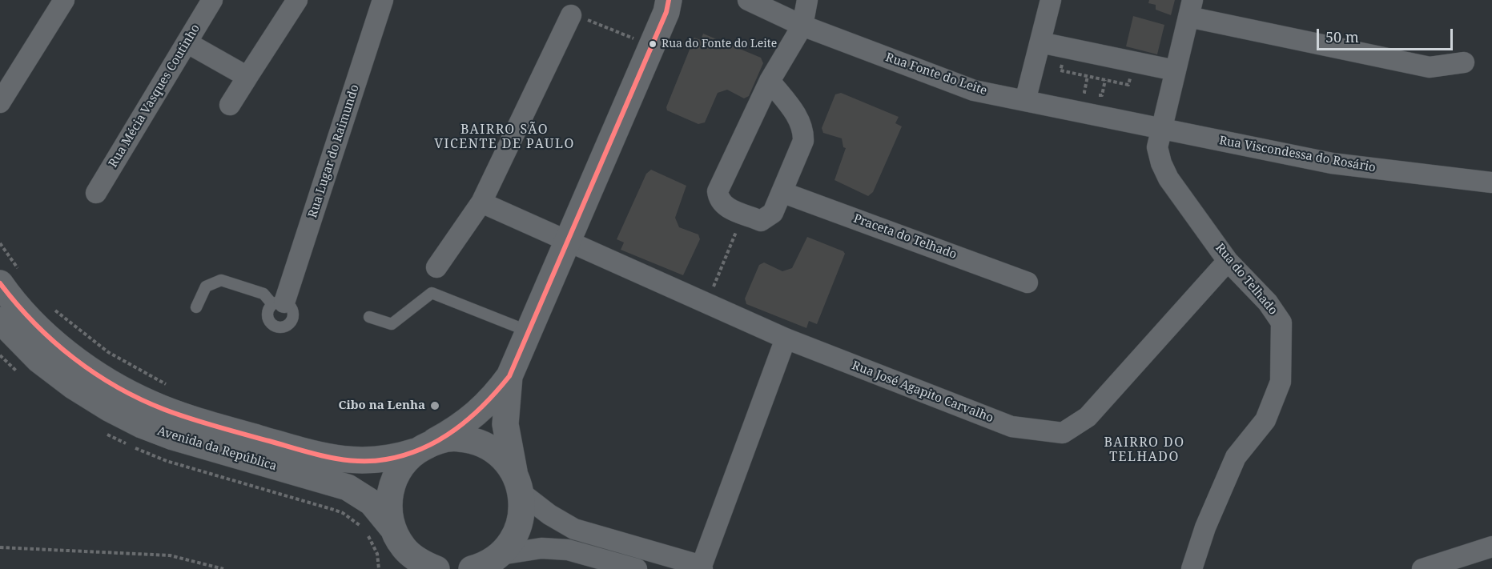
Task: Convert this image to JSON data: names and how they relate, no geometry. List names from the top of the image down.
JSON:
{
  "streets": {
    "street": [
      "Rua Fonte do Leite",
      "Rua Mécia Vasques Coutinho",
      "Rua Lugar do Raimundo",
      "Rua Viscondessa do Rosário",
      "Praceta do Telhado",
      "Rua do Telhado",
      "Rua José Agapito Carvalho",
      "Avenida da República"
    ]
  },
  "crossings": [
    ["Rua Fonte do Leite", "Rua Viscondessa do Rosário"],
    ["Rua Fonte do Leite", "Rua do Telhado"],
    ["Rua Viscondessa do Rosário", "Rua do Telhado"],
    ["Rua do Telhado", "Rua José Agapito Carvalho"]
  ],
  "districts": ["BAIRRO SÃO VICENTE DE PAULO", "BAIRRO DO TELHADO"],
  "places": ["Rua do Fonte do Leite", "Cibo na Lenha"],
  "scale_bar": "50 m"
}
